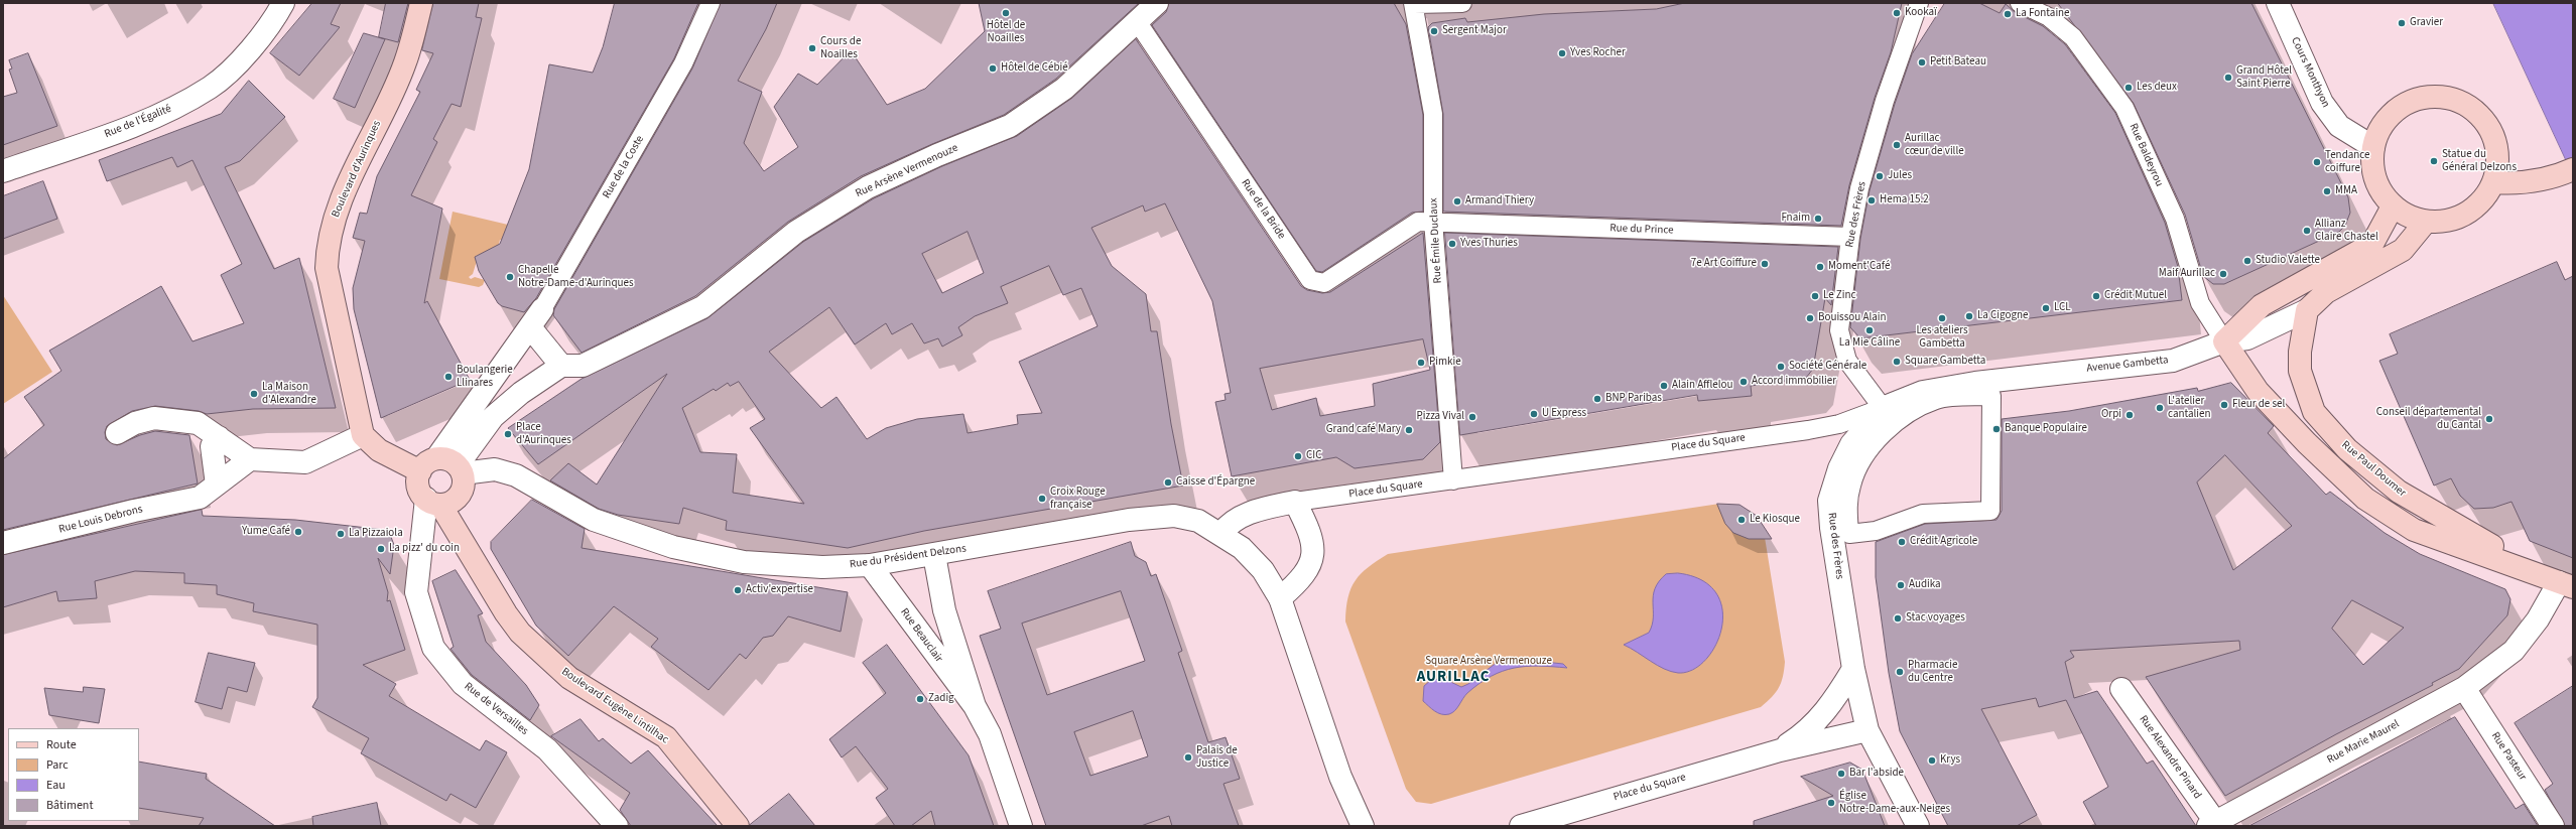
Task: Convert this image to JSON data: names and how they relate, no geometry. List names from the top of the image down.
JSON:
{
  "streets": {
    "main road": [
      "Boulevard d'Aurinques",
      "Avenue Gambetta",
      "Rue Paul Doumer",
      "Boulevard Eugène Lintilhac"
    ],
    "street": [
      "Cours Monthyon",
      "Rue de l'Égalité",
      "Rue Baldeyrou",
      "Rue de la Coste",
      "Rue Arsène Vermenouze",
      "Rue de la Bride",
      "Rue des Frères",
      "Rue du Prince",
      "Rue Émile Duclaux",
      "Place du Square",
      "Rue Louis Debrons",
      "Rue du Président Delzons",
      "Rue Beauclair",
      "Rue de Versailles",
      "Rue Marie Maurel",
      "Rue Pasteur",
      "Rue Alexandre Pinard"
    ]
  },
  "crossings": [
    ["Cours Monthyon", "Avenue Gambetta"],
    ["Rue Baldeyrou", "Avenue Gambetta"],
    ["Rue de la Coste", "Rue du Président Delzons"],
    ["Rue de la Coste", "Boulevard Eugène Lintilhac"],
    ["Rue de la Coste", "Rue de Versailles"],
    ["Rue Arsène Vermenouze", "Rue de la Bride"],
    ["Rue de la Bride", "Rue du Prince"],
    ["Rue de la Bride", "Rue Émile Duclaux"],
    ["Rue des Frères", "Rue du Prince"],
    ["Rue des Frères", "Avenue Gambetta"],
    ["Rue des Frères", "Place du Square"],
    ["Rue du Prince", "Rue Émile Duclaux"],
    ["Rue Émile Duclaux", "Place du Square"],
    ["Avenue Gambetta", "Place du Square"],
    ["Place du Square", "Rue du Président Delzons"],
    ["Rue Paul Doumer", "Rue Marie Maurel"],
    ["Rue du Président Delzons", "Rue Beauclair"],
    ["Rue du Président Delzons", "Boulevard Eugène Lintilhac"],
    ["Rue du Président Delzons", "Rue de Versailles"],
    ["Boulevard Eugène Lintilhac", "Rue de Versailles"],
    ["Rue Marie Maurel", "Rue Pasteur"],
    ["Rue Marie Maurel", "Rue Alexandre Pinard"]
  ],
  "districts": ["AURILLAC"],
  "parks": ["Square Arsène Vermenouze"],
  "places": [
    "Hôtel de Noailles",
    "Kookaï",
    "La Fontaine",
    "Gravier",
    "Sergent Major",
    "Cours de Noailles",
    "Yves Rocher",
    "Petit Bateau",
    "Hôtel de Cébié",
    "Grand Hôtel Saint Pierre",
    "Les deux",
    "Aurillac cœur de ville",
    "Statue du Général Delzons",
    "Tendance coiffure",
    "Jules",
    "MMA",
    "Hema 15.2",
    "Armand Thiery",
    "Fnaim",
    "Allianz Claire Chastel",
    "Yves Thuries",
    "Studio Valette",
    "7e Art Coiffure",
    "Moment'Café",
    "Maif Aurillac",
    "Chapelle Notre-Dame-d'Aurinques",
    "Le Zinc",
    "Crédit Mutuel",
    "LCL",
    "La Cigogne",
    "Bouissou Alain",
    "Les ateliers Gambetta",
    "La Mie Câline",
    "Square Gambetta",
    "Pimkie",
    "Société Générale",
    "Boulangerie Llinares",
    "Accord immobilier",
    "Alain Afflelou",
    "La Maison d'Alexandre",
    "BNP Paribas",
    "Fleur de sel",
    "L'atelier cantalien",
    "U Express",
    "Orpi",
    "Pizza Vival",
    "Conseil départemental du Cantal",
    "Banque Populaire",
    "Grand café Mary",
    "Place d'Aurinques",
    "CIC",
    "Caisse d'Épargne",
    "Croix Rouge française",
    "Le Kiosque",
    "Yume Café",
    "La Pizzaiola",
    "Crédit Agricole",
    "La pizz' du coin",
    "Audika",
    "Activ'expertise",
    "Stac voyages",
    "Pharmacie du Centre",
    "Zadig",
    "Palais de Justice",
    "Krys",
    "Bar l'abside",
    "Église Notre-Dame-aux-Neiges"
  ],
  "legend": [
    "Route",
    "Parc",
    "Eau",
    "Bâtiment"
  ]
}
